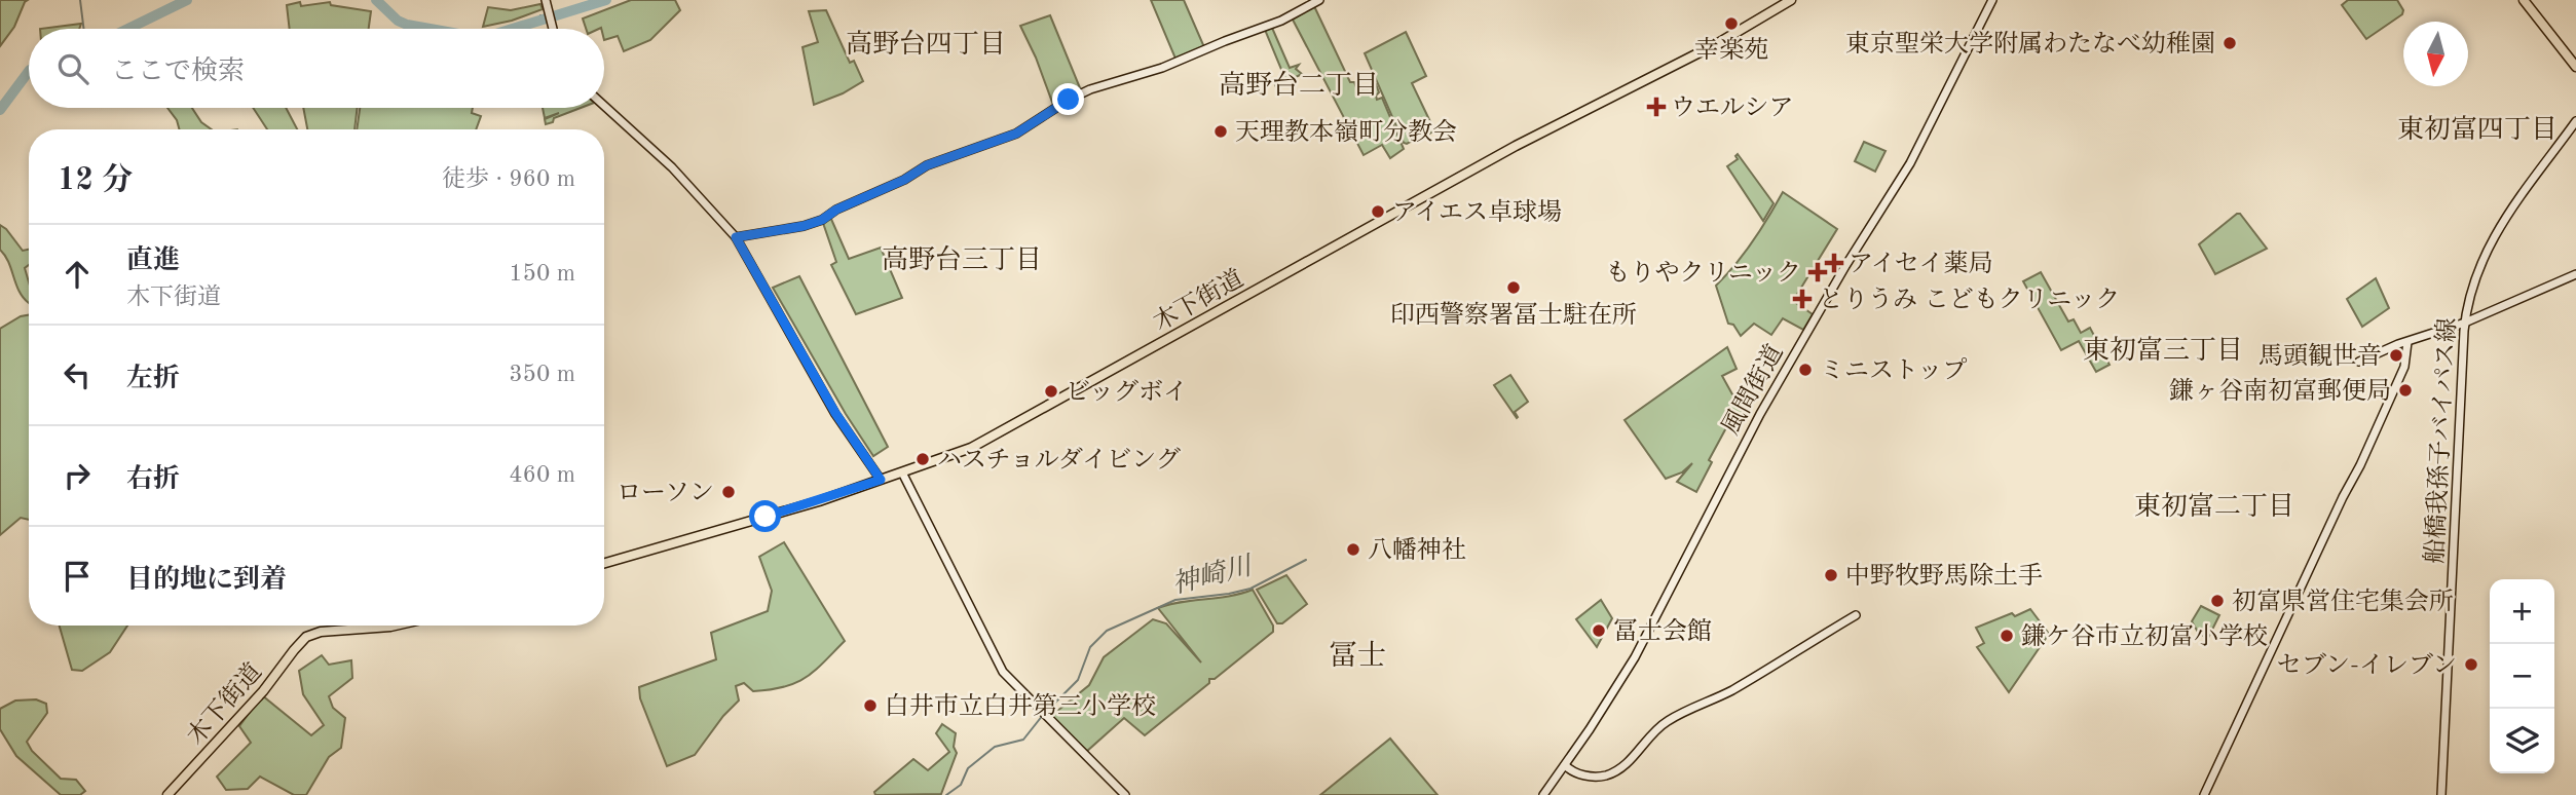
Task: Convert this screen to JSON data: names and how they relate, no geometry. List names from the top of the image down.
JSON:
{
  "streets": {
    "main road": ["木下街道"],
    "street": ["風間街道", "船橋我孫子バイパス線"]
  },
  "districts": [
    "高野台四丁目",
    "高野台二丁目",
    "東初富四丁目",
    "高野台三丁目",
    "東初富三丁目",
    "東初富二丁目",
    "冨士"
  ],
  "water": ["神崎川"],
  "places": {
    "other": [
      "幸楽苑",
      "東京聖栄大学附属わたなべ幼稚園",
      "天理教本嶺町分教会",
      "アイエス卓球場",
      "印西警察署冨士駐在所",
      "馬頭観世音",
      "ミニストップ",
      "鎌ヶ谷南初富郵便局",
      "ビッグボイ",
      "ハスチョルダイビング",
      "ローソン",
      "八幡神社",
      "中野牧野馬除土手",
      "初富県営住宅集会所",
      "冨士会館",
      "鎌ケ谷市立初富小学校",
      "セブン-イレブン",
      "白井市立白井第三小学校"
    ],
    "health": [
      "ウエルシア",
      "アイセイ薬局",
      "もりやクリニック",
      "とりうみ こどもクリニック"
    ]
  },
  "north": "bottom",
  "page": {
    "search": "ここで検索",
    "heading": ["12 分", "徒歩 · 960 m"],
    "list": [
      ["直進", "木下街道", "150 m"],
      ["左折", "350 m"],
      ["右折", "460 m"],
      "目的地に到着"
    ],
    "map_buttons": ["+", "−"]
  }
}
